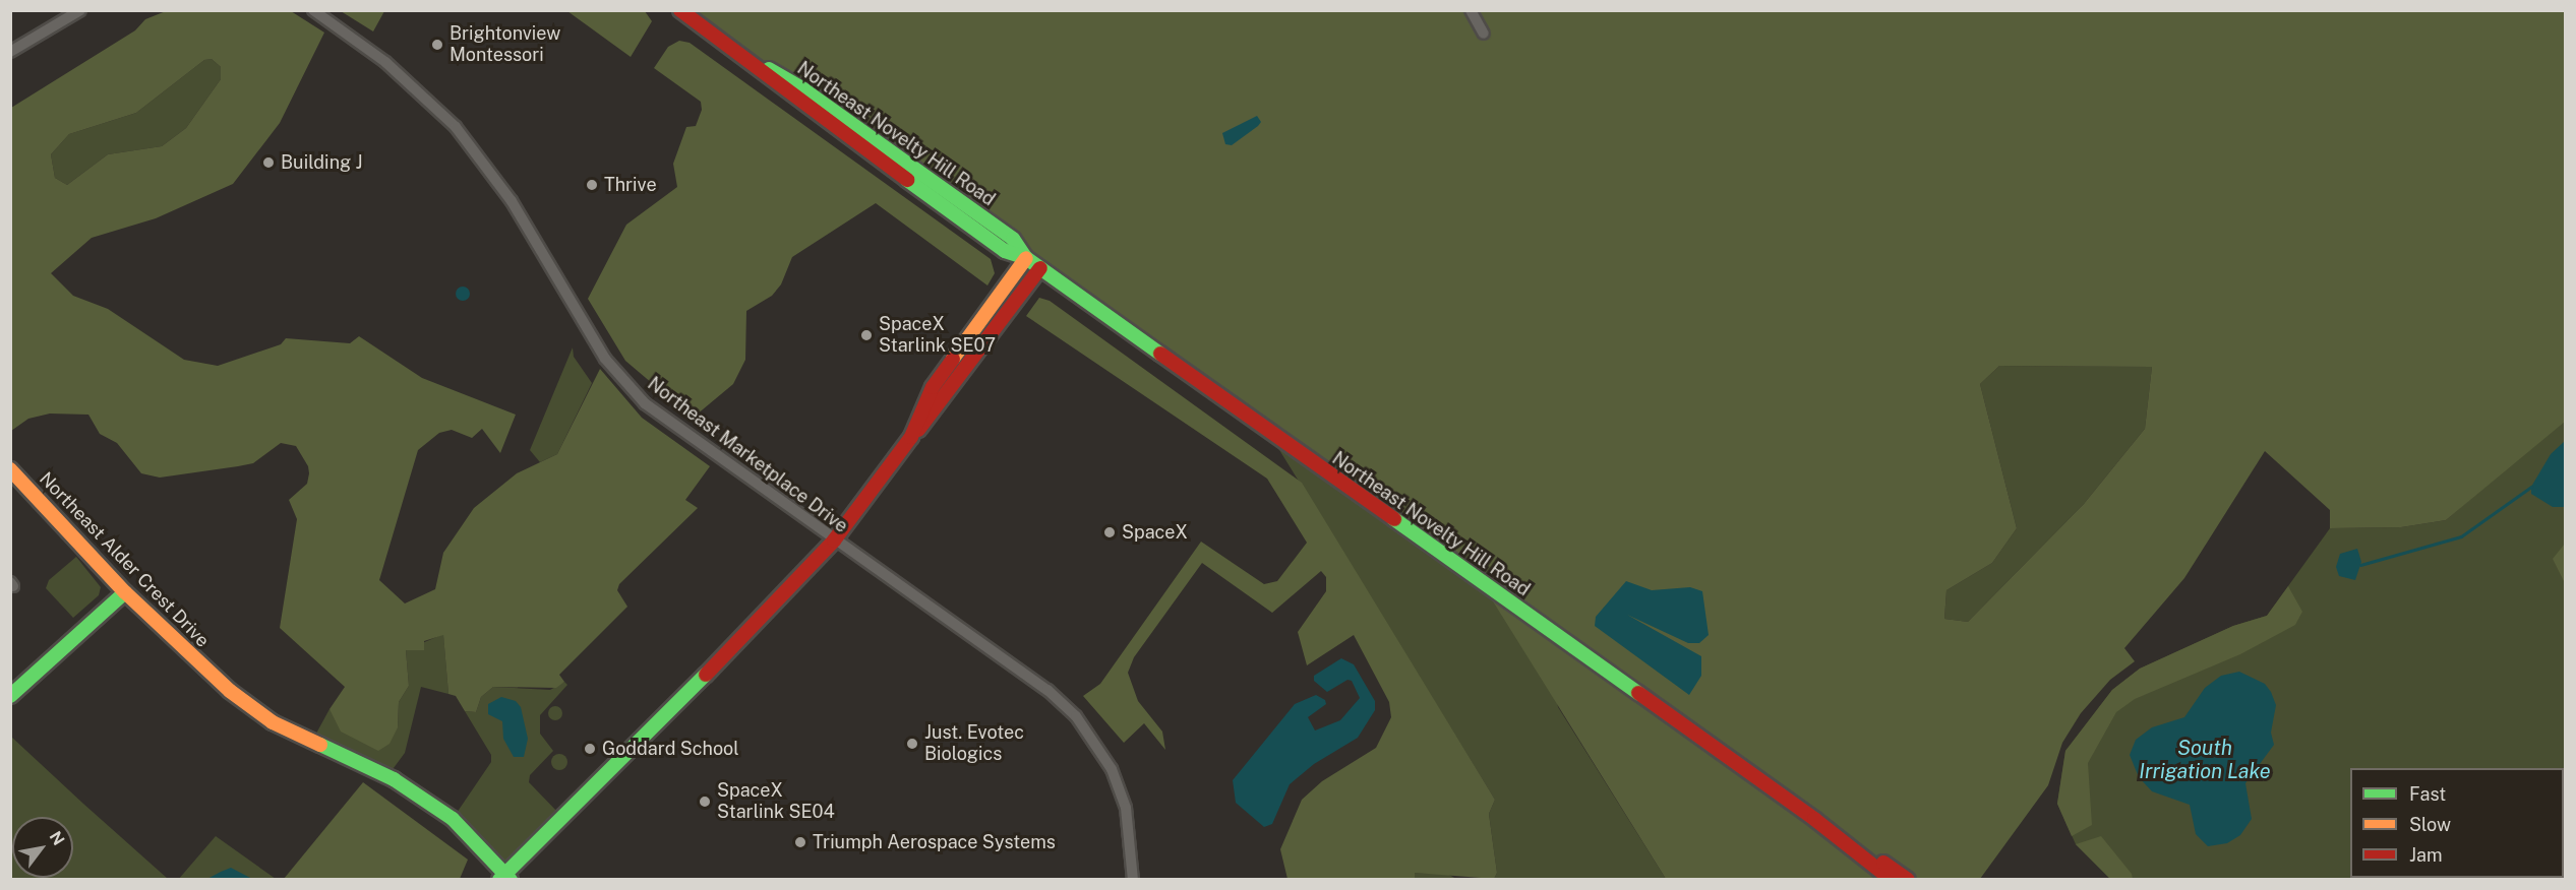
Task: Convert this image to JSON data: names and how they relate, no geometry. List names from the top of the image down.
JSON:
{
  "streets": {
    "street": ["Northeast Novelty Hill Road", "Northeast Marketplace Drive", "Northeast Alder Crest Drive"]
  },
  "water": ["South Irrigation Lake"],
  "places": [
    "Brightonview Montessori",
    "Building J",
    "Thrive",
    "SpaceX Starlink SE07",
    "SpaceX",
    "Just. Evotec Biologics",
    "Goddard School",
    "SpaceX Starlink SE04",
    "Triumph Aerospace Systems"
  ],
  "legend": ["Fast", "Slow", "Jam"],
  "north": "top right"
}
